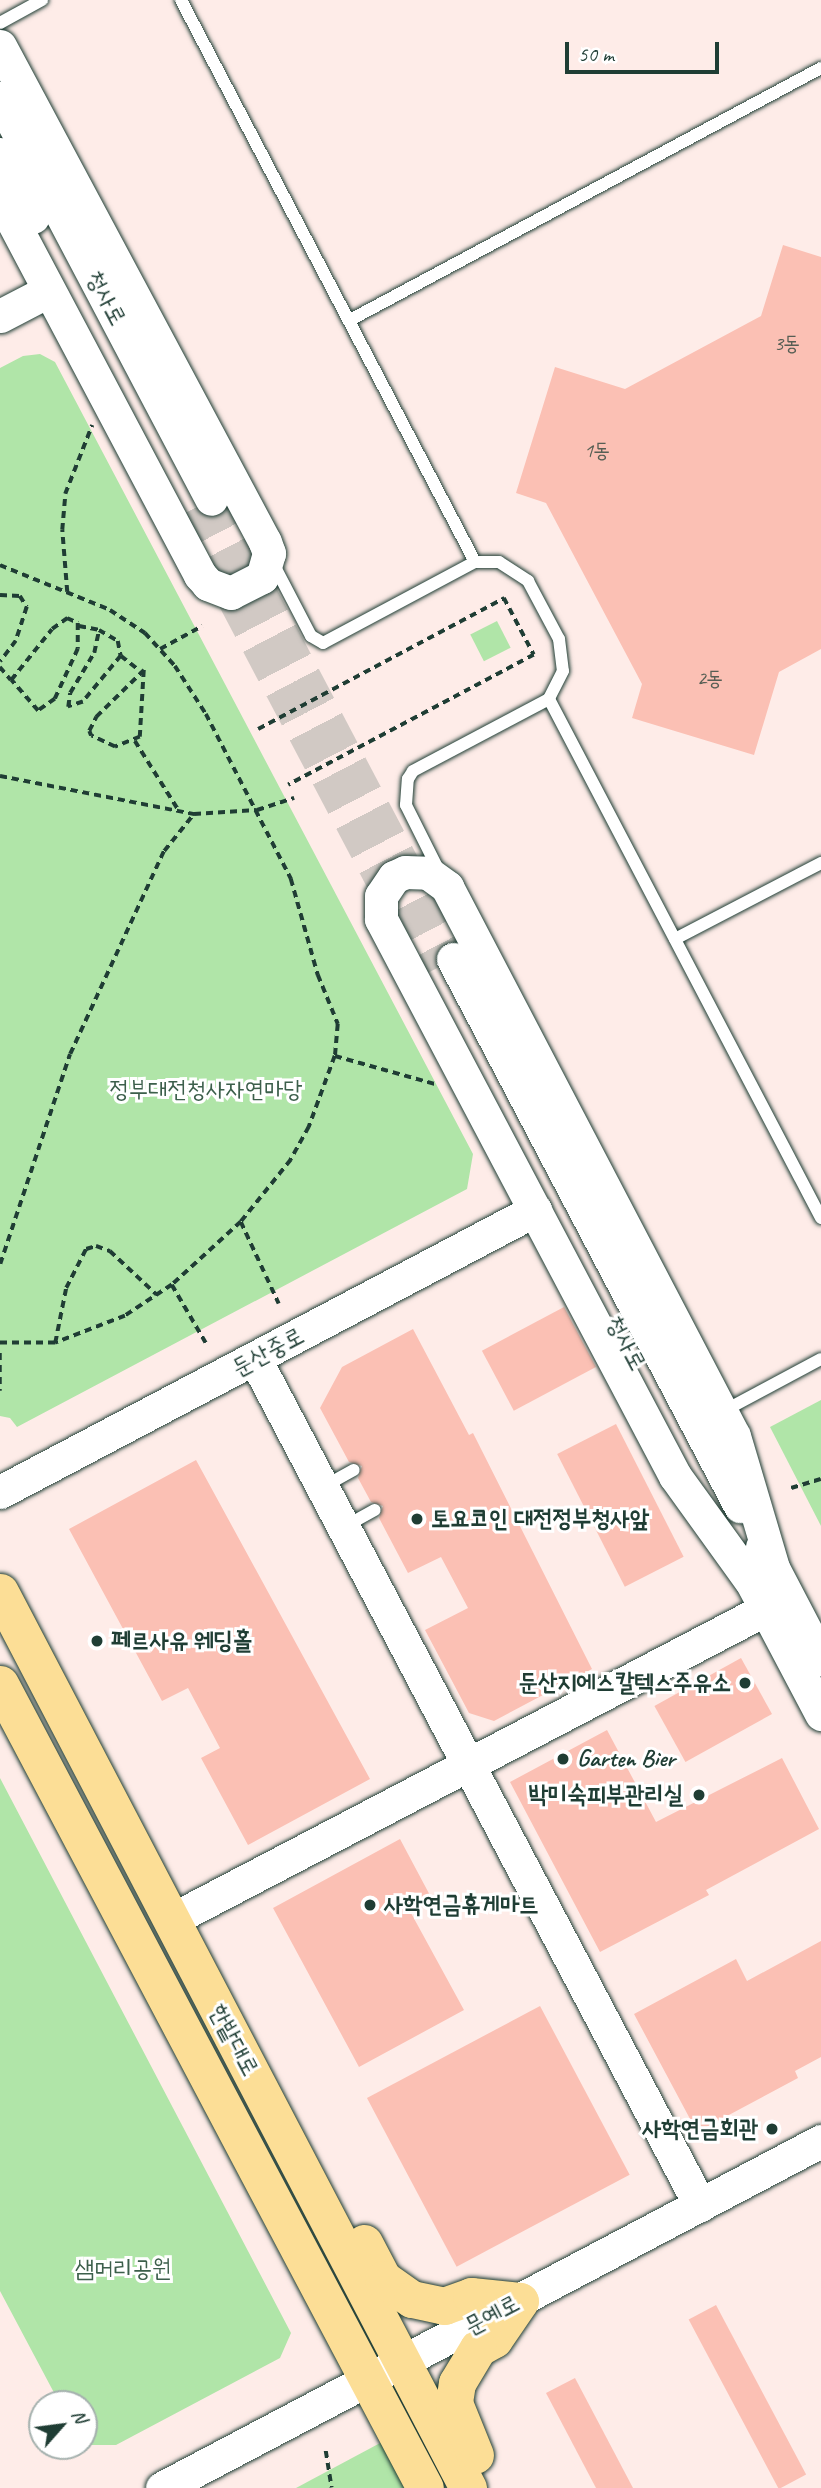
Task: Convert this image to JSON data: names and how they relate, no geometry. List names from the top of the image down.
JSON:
{
  "streets": {
    "main road": ["한밭대로"],
    "street": ["청사로", "둔산중로", "문예로"]
  },
  "crossings": [
    ["한밭대로", "문예로"]
  ],
  "parks": ["정부대전청사자연마당", "샘머리공원"],
  "places": [
    "토요코인 대전정부청사앞",
    "페르사유 웨딩홀",
    "둔산지에스칼텍스주유소",
    "Garten Bier",
    "박미숙피부관리실",
    "사학연금휴게마트",
    "사학연금회관"
  ],
  "house_numbers": ["3동", "1동", "2동"],
  "scale_bar": "50 m",
  "north": "top right"
}
